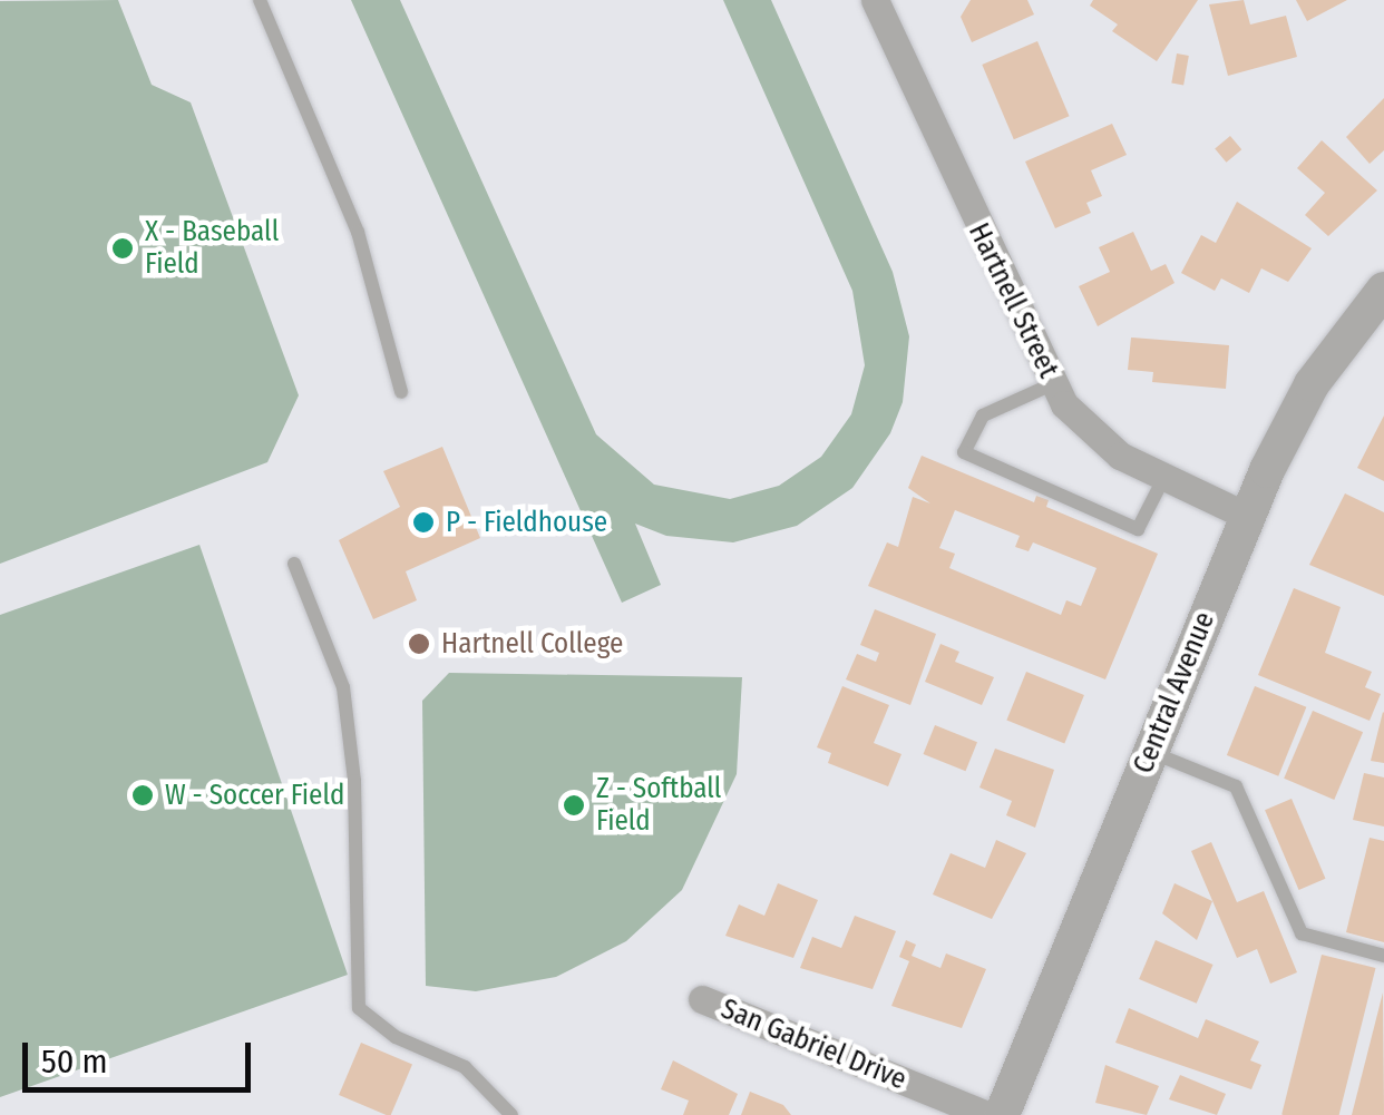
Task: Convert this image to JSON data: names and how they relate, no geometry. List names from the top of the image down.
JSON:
{
  "streets": {
    "street": ["Hartnell Street", "Central Avenue", "San Gabriel Drive"]
  },
  "crossings": [
    ["Hartnell Street", "Central Avenue"]
  ],
  "places": [
    "X - Baseball Field",
    "P - Fieldhouse",
    "Hartnell College",
    "W - Soccer Field",
    "Z - Softball Field"
  ],
  "scale_bar": "50 m"
}
